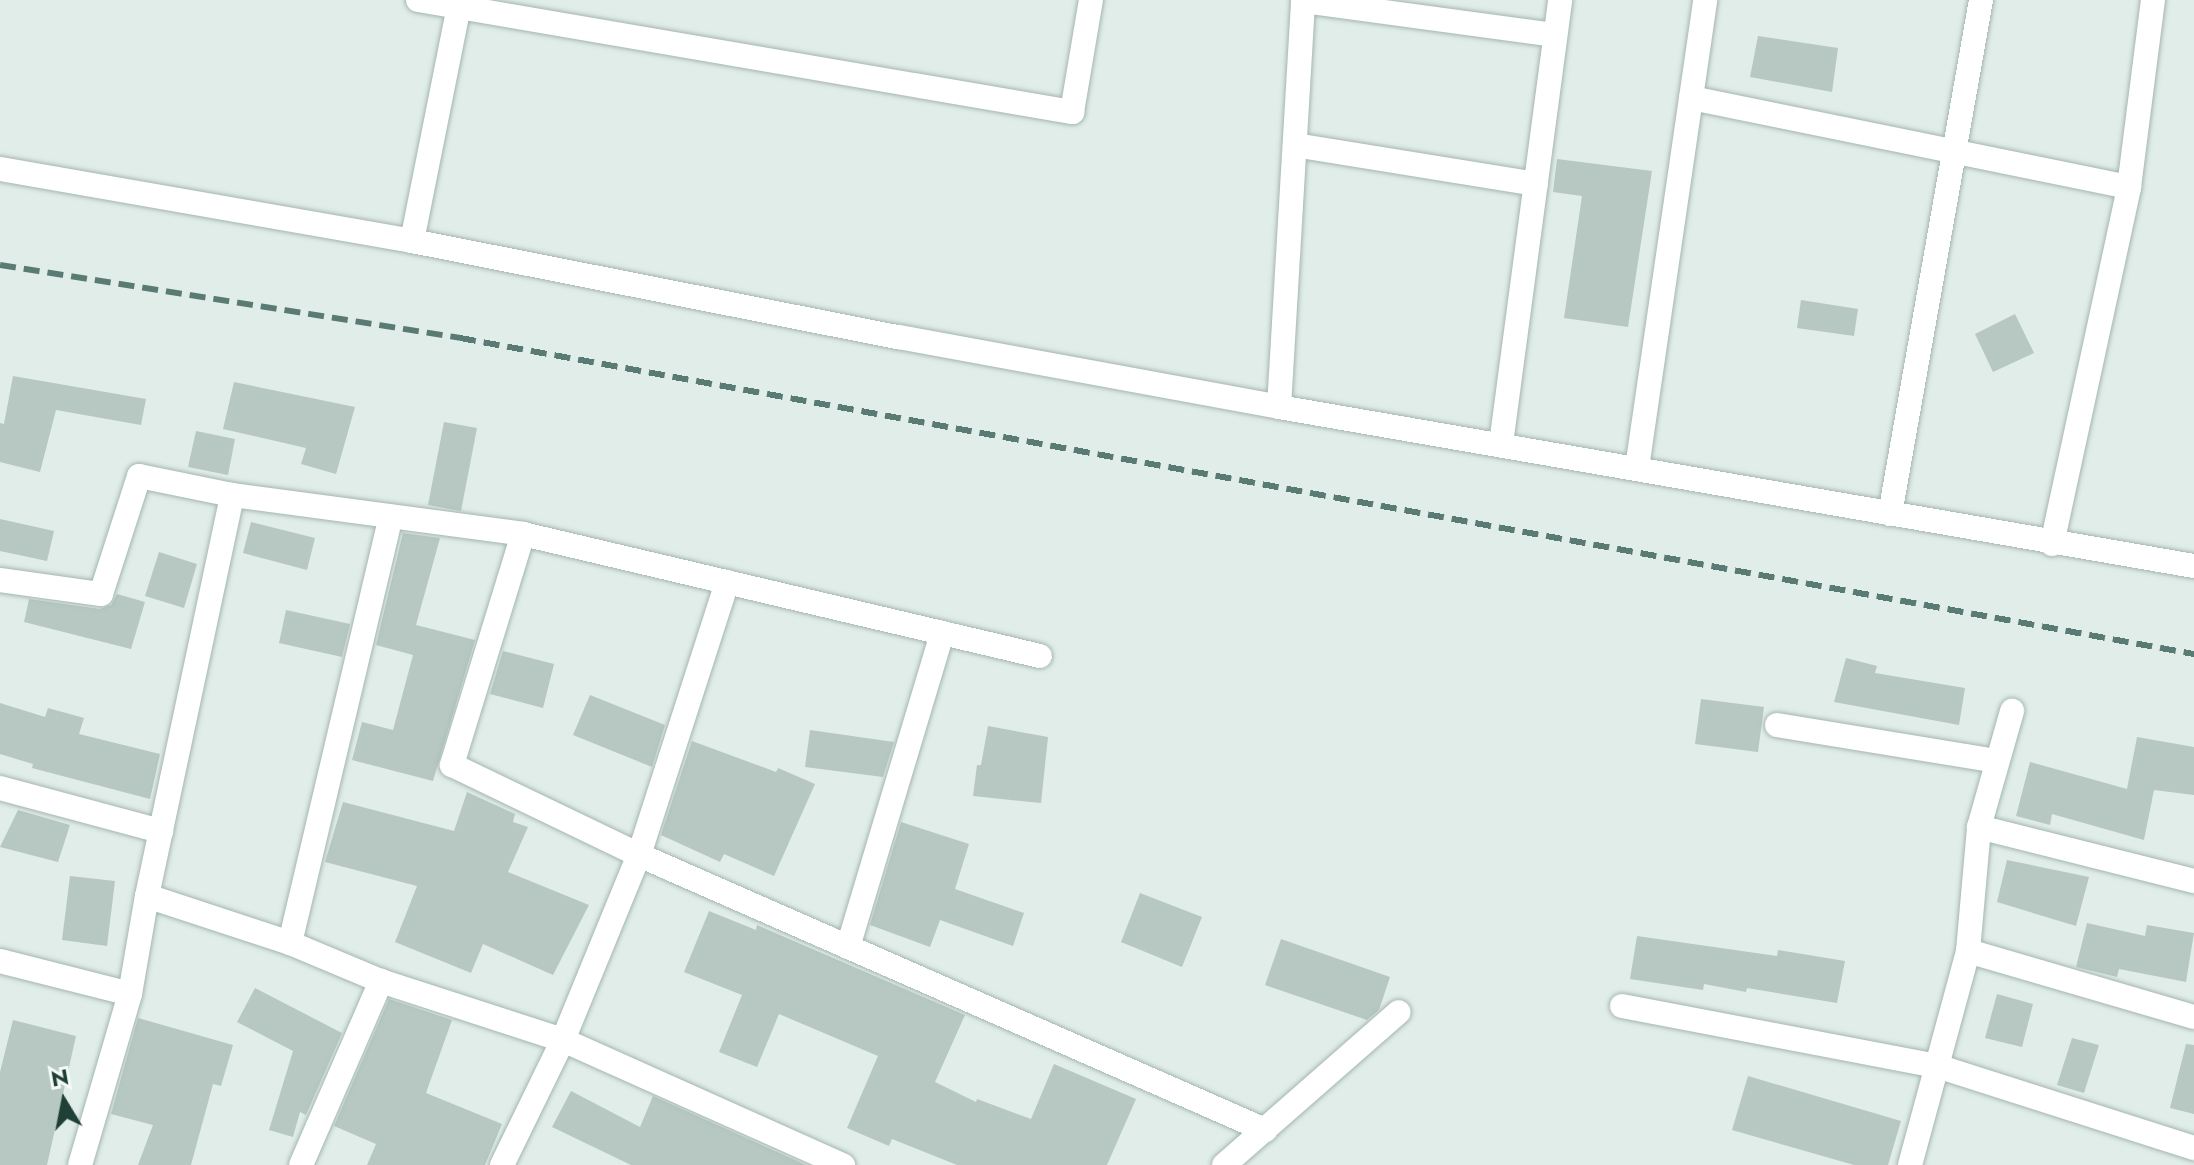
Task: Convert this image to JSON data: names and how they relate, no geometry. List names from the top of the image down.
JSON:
{
  "north": "top"
}
